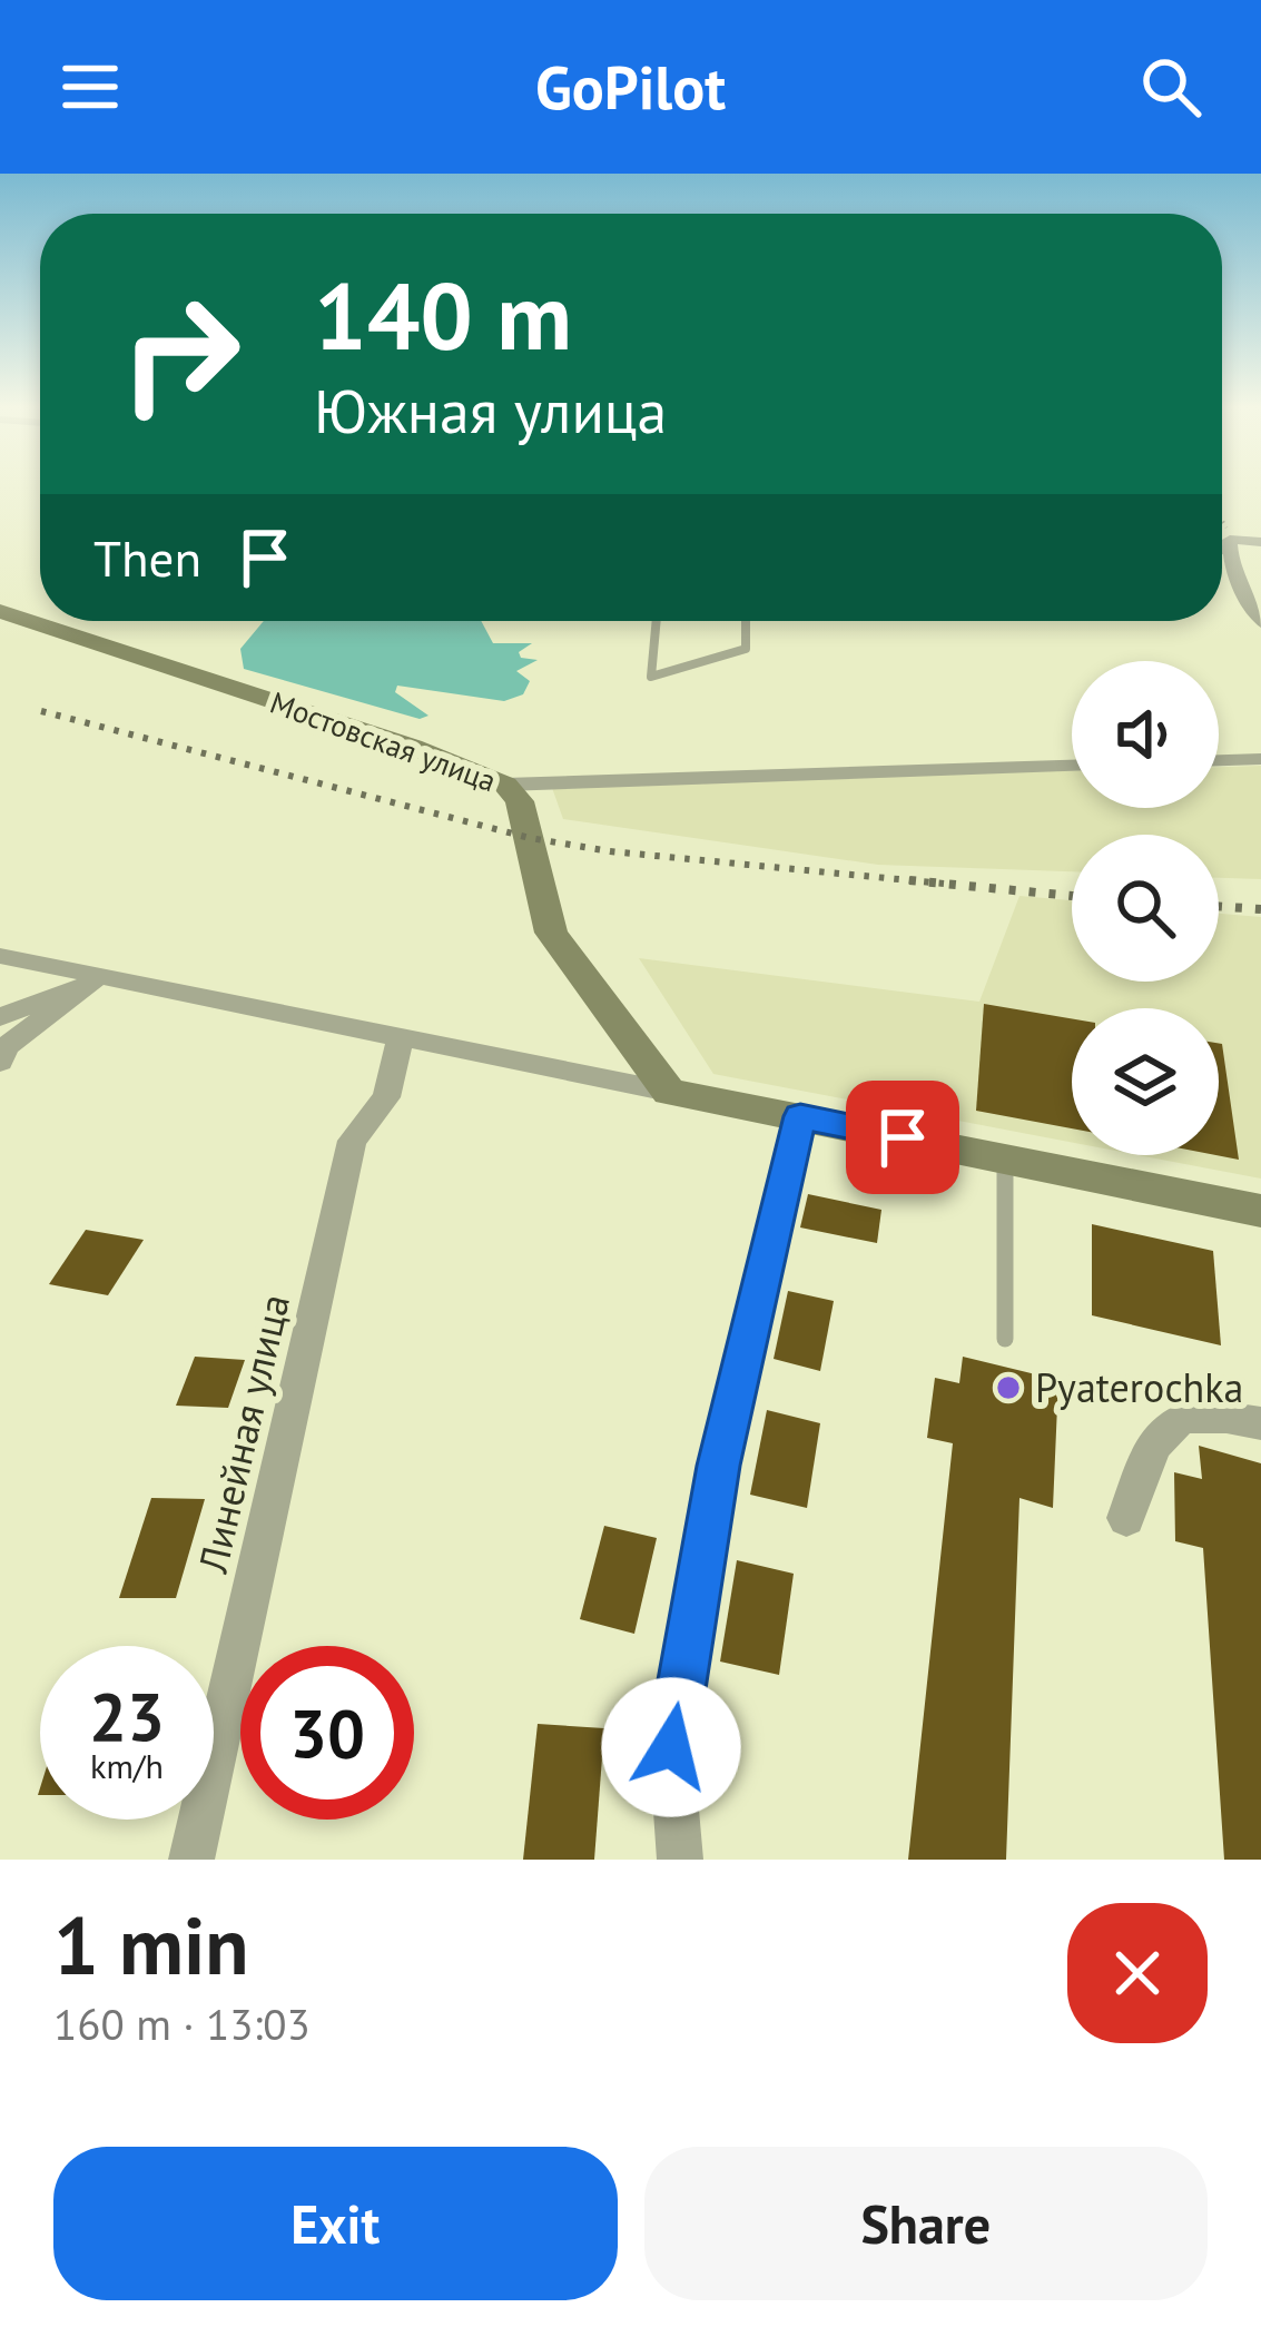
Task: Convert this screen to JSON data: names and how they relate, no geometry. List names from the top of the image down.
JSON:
{
  "streets": {
    "street": ["Мостовская улица", "Линейная улица"]
  },
  "places": ["Pyaterochka"],
  "page": {
    "header": "GoPilot",
    "turn": ["140 m", "Южная улица"],
    "then": "Then",
    "speed": "23 km/h",
    "limit": "30",
    "heading": ["1 min", "160 m · 13:03"],
    "buttons": ["Exit", "Share"]
  }
}
